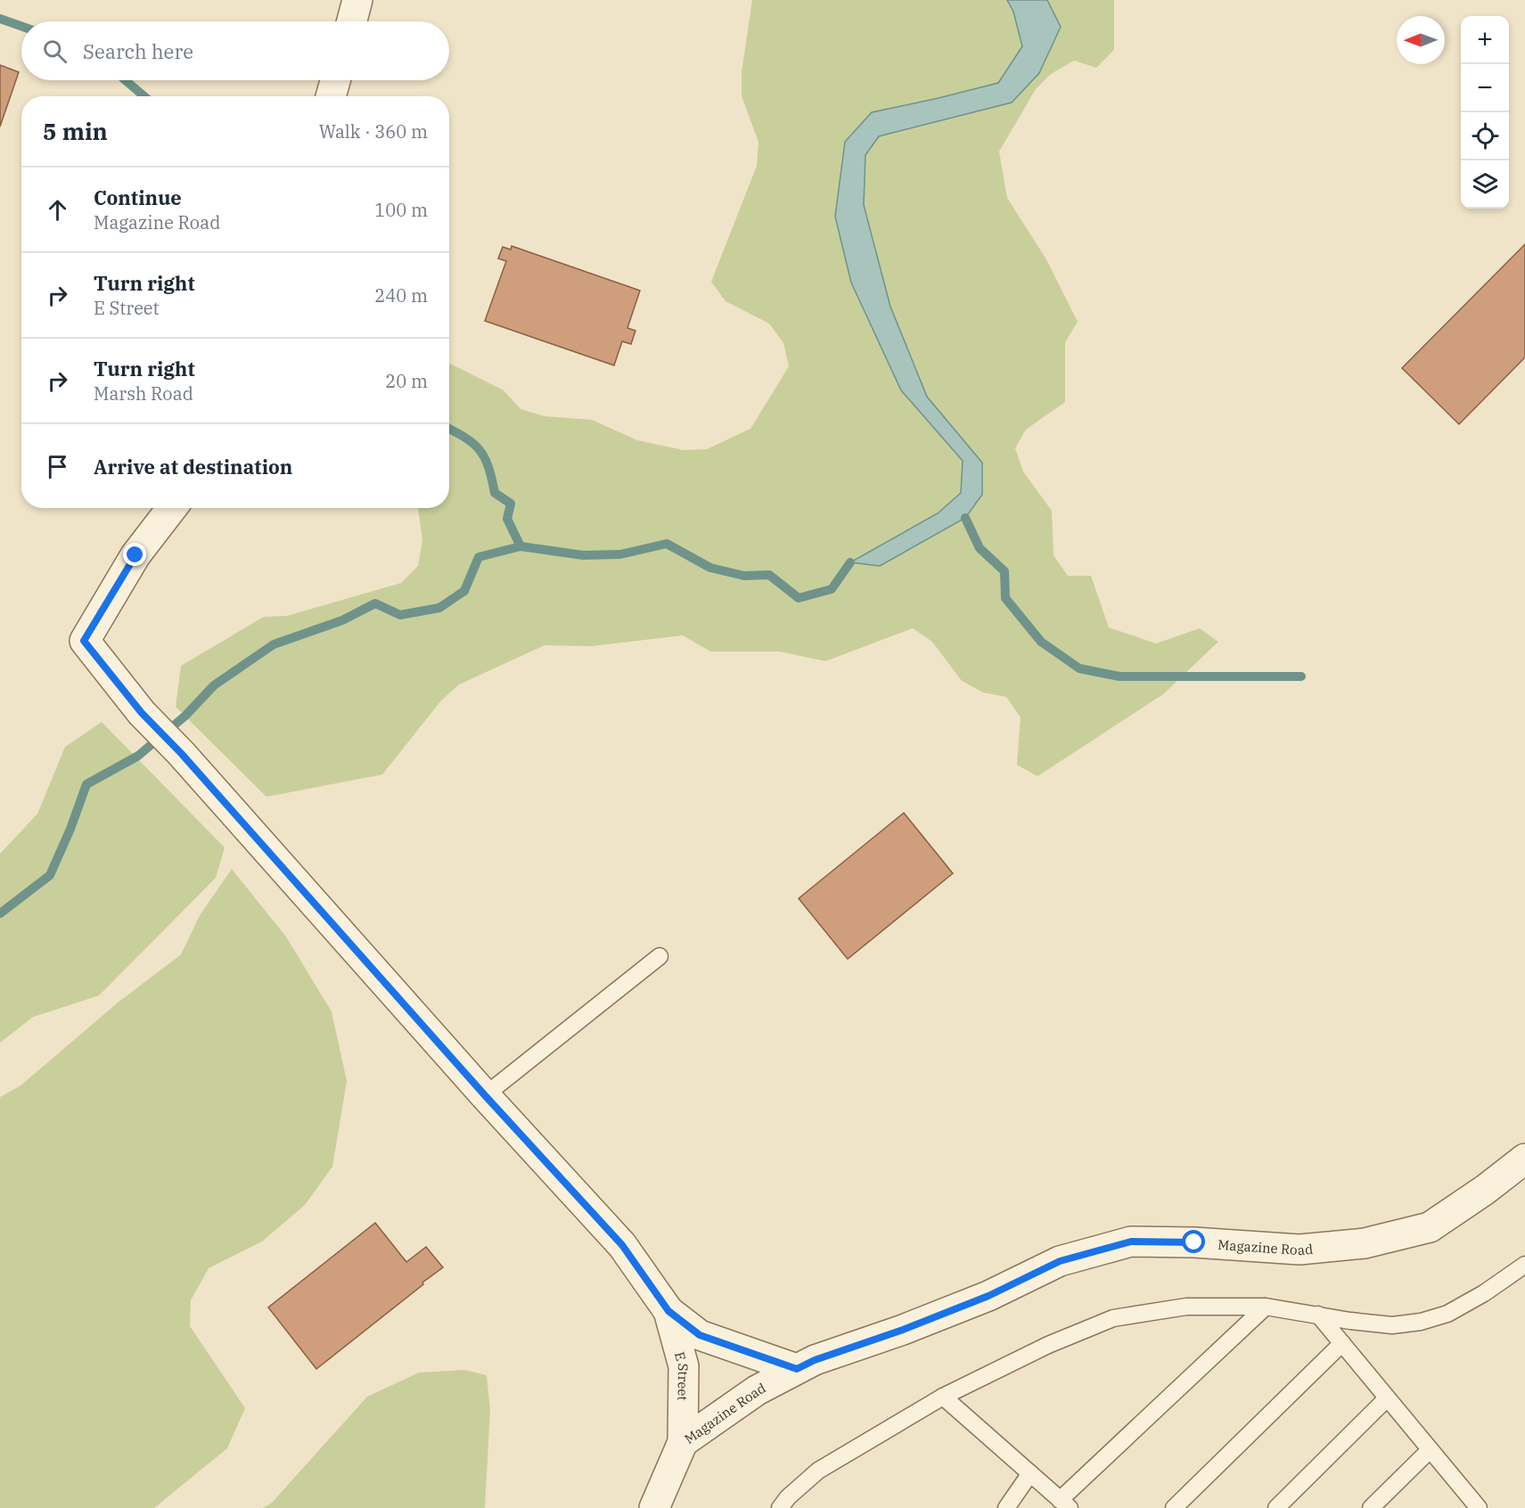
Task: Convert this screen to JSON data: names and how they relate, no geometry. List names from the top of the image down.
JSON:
{
  "streets": {
    "street": ["Magazine Road", "E Street"]
  },
  "crossings": [
    ["Magazine Road", "E Street"]
  ],
  "north": "left",
  "page": {
    "map_buttons": ["+", "−"],
    "search": "Search here",
    "heading": ["5 min", "Walk · 360 m"],
    "list": [
      ["Continue", "Magazine Road", "100 m"],
      ["Turn right", "E Street", "240 m"],
      ["Turn right", "Marsh Road", "20 m"],
      "Arrive at destination"
    ]
  }
}
